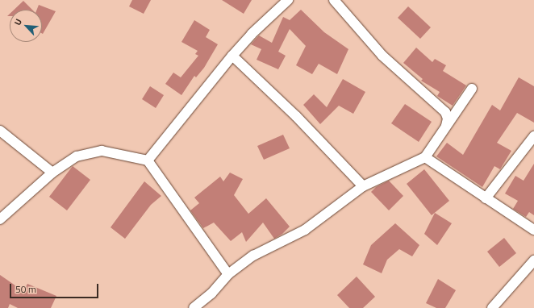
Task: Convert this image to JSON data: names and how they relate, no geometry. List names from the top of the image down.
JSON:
{
  "scale_bar": "50 m",
  "north": "top left"
}
